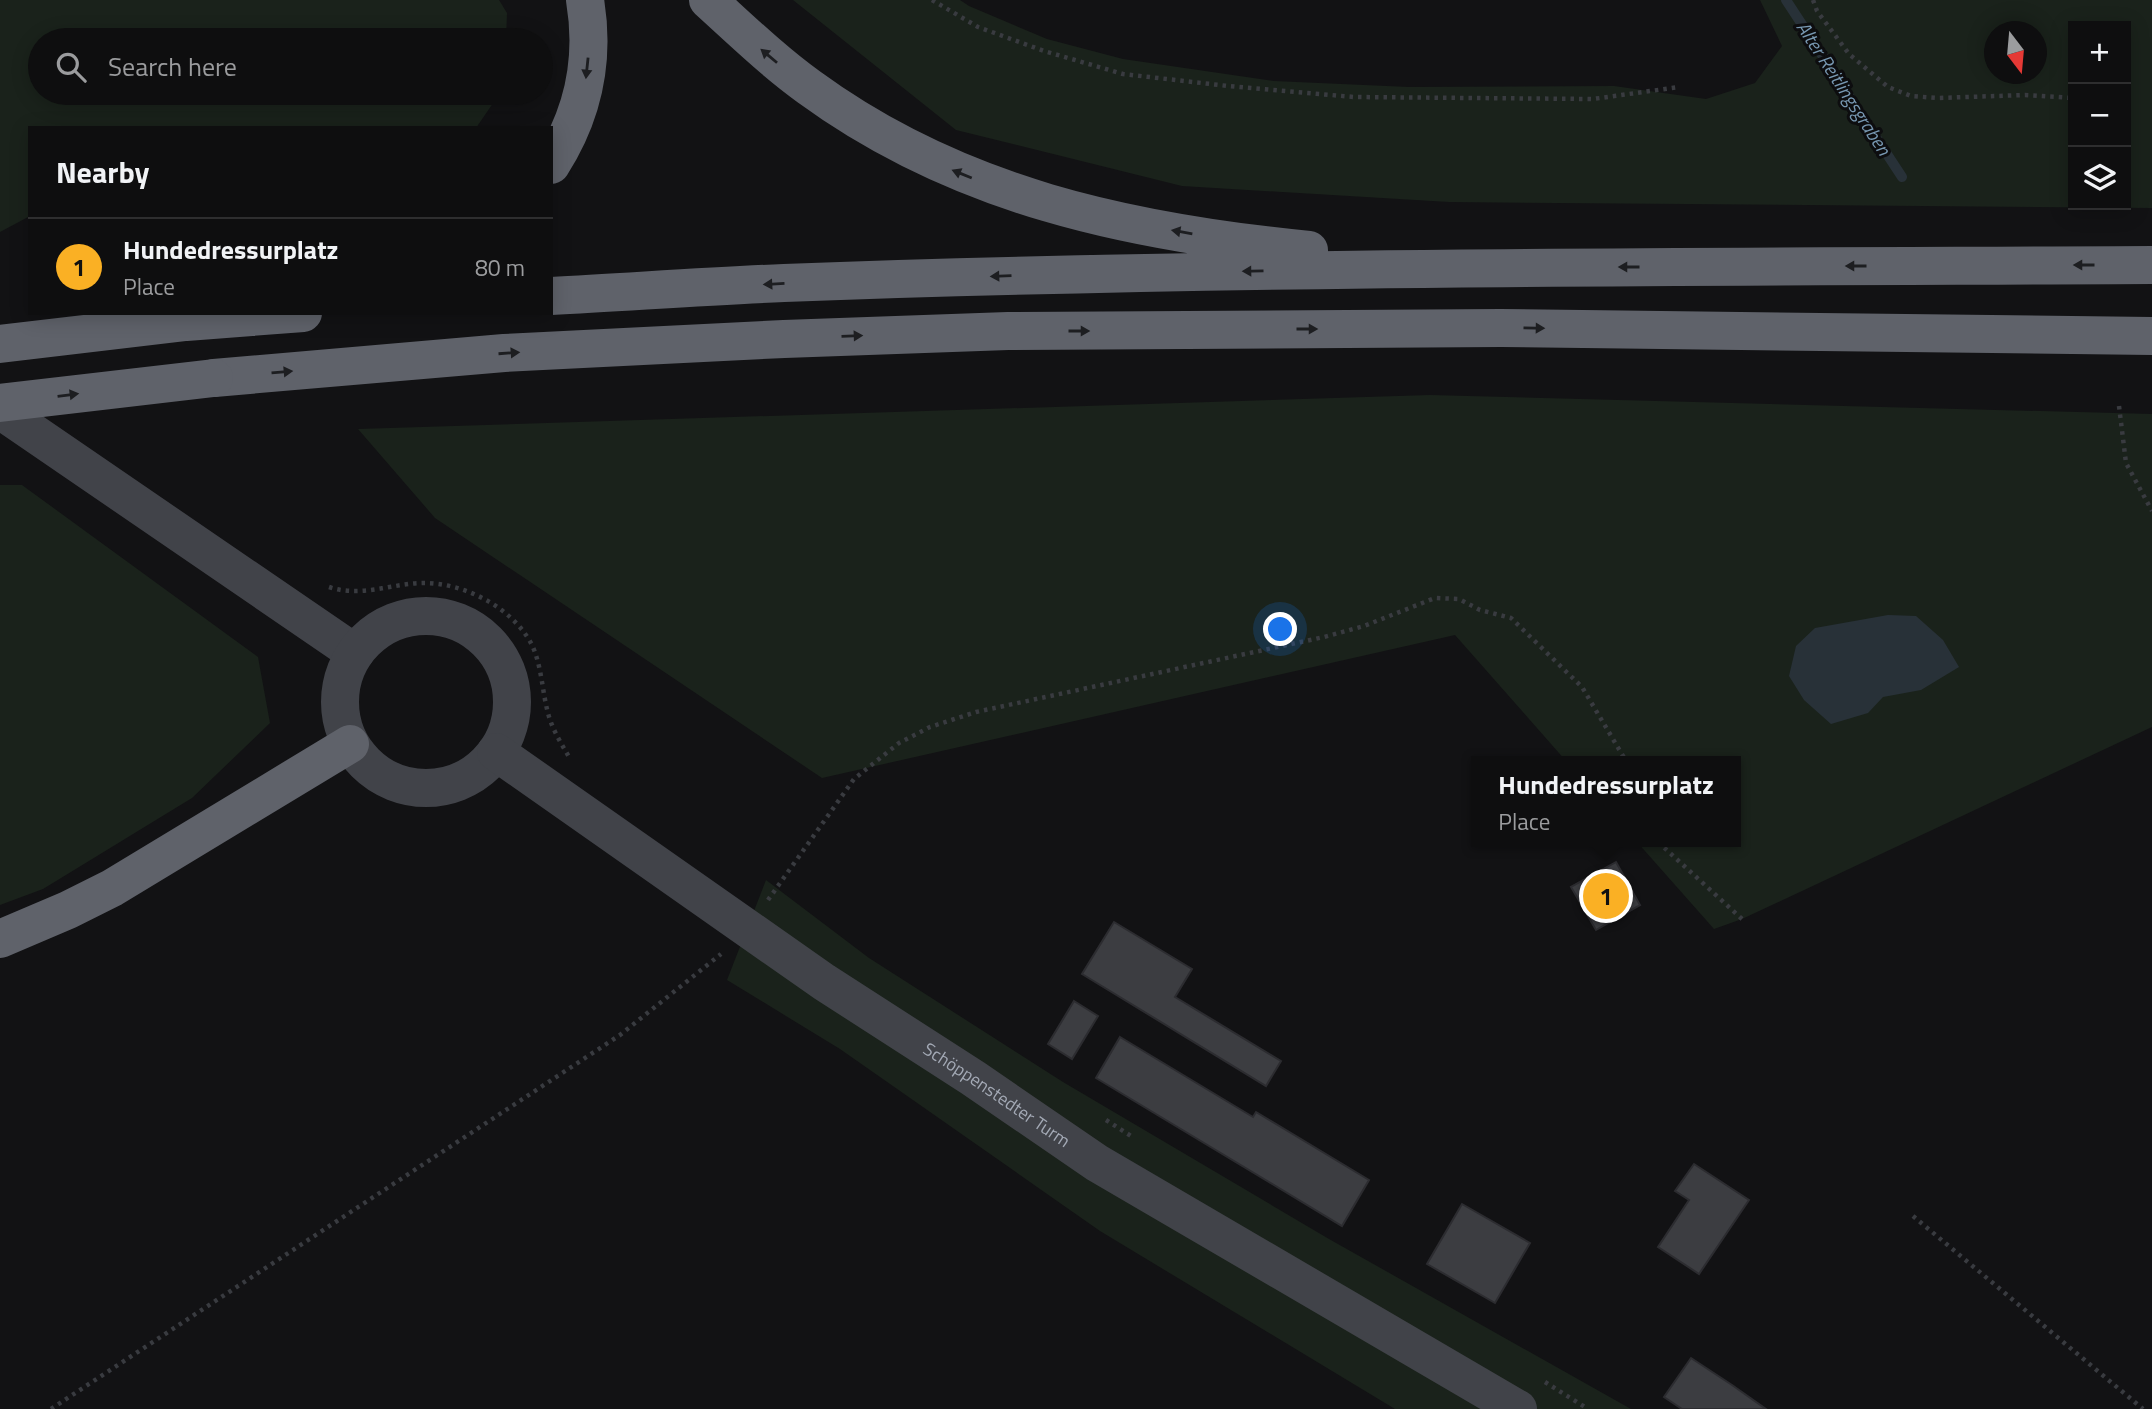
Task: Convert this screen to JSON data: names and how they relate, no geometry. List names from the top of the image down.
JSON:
{
  "streets": {
    "main road": ["Schöppenstedter Turm"]
  },
  "water": ["Alter Reitlingsgraben"],
  "north": "bottom",
  "page": {
    "map_buttons": ["+", "−"],
    "search": "Search here",
    "heading": "Nearby",
    "list": [
      {
        "mark": "1",
        "name": "Hundedressurplatz",
        "note": "Place",
        "value": "80 m"
      }
    ],
    "popup": ["Hundedressurplatz", "Place"],
    "pins": "1"
  }
}
